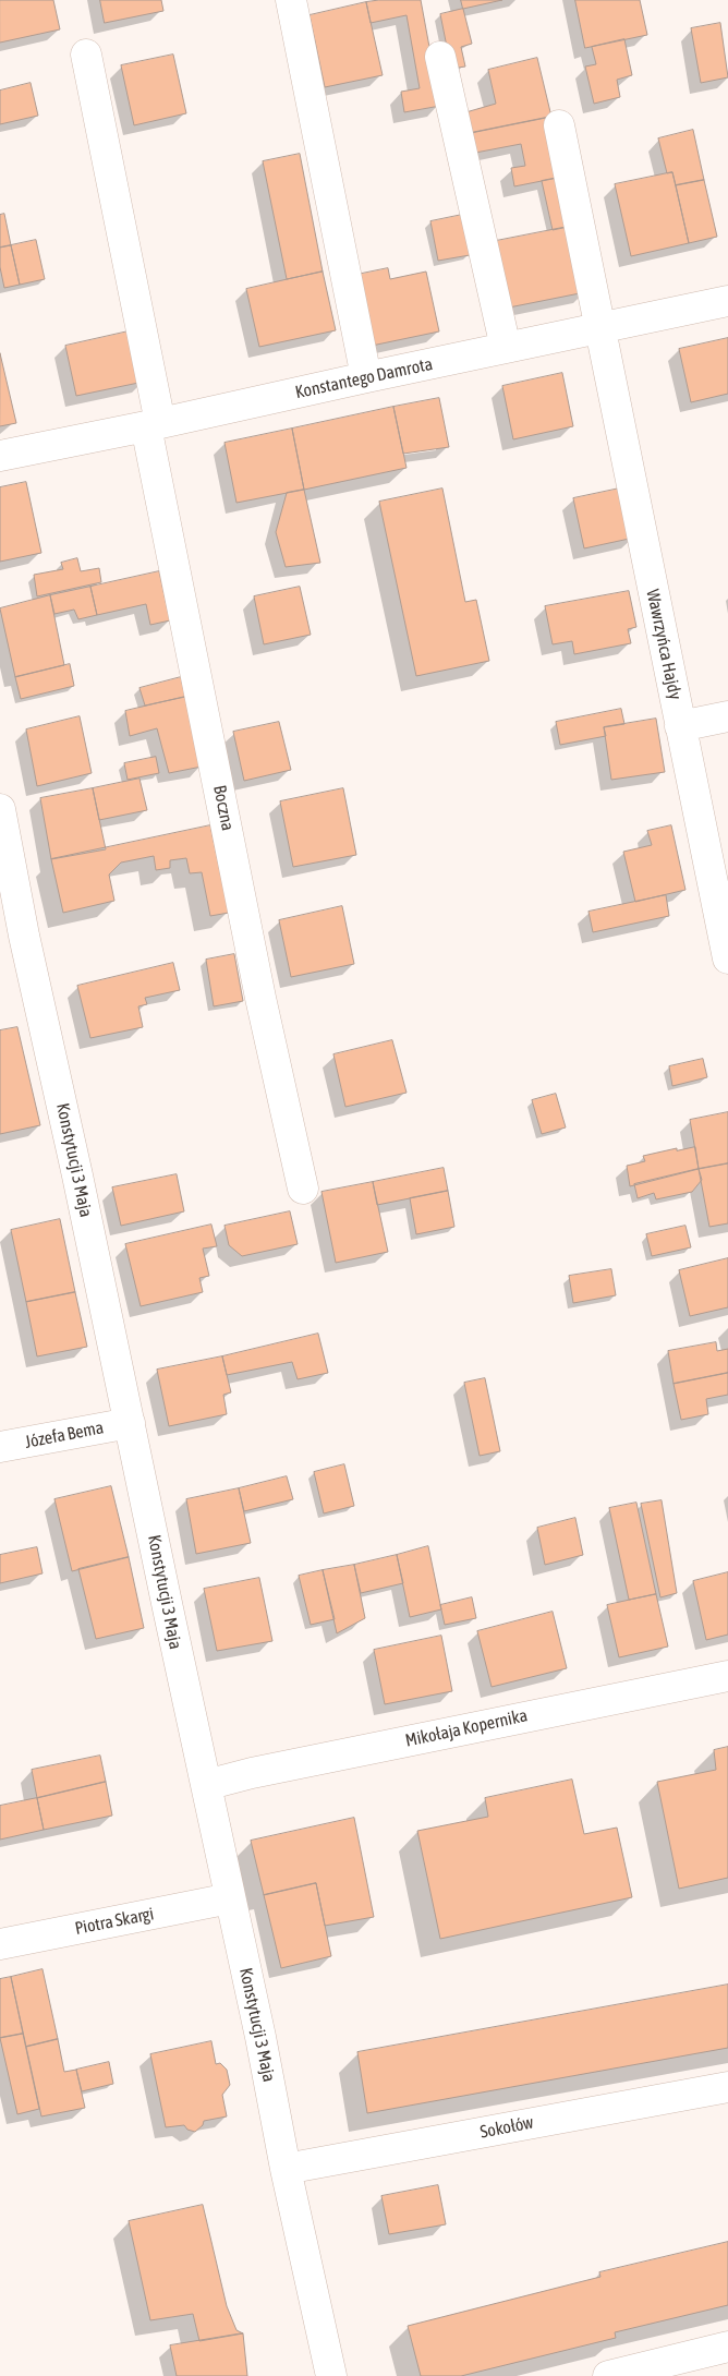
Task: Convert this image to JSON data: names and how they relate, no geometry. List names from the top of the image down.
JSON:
{
  "streets": {
    "street": [
      "Konstantego Damrota",
      "Wawrzyńca Hajdy",
      "Boczna",
      "Konstytucji 3 Maja",
      "Józefa Bema",
      "Mikołaja Kopernika",
      "Piotra Skargi",
      "Sokołów"
    ]
  },
  "crossings": [
    ["Konstantego Damrota", "Wawrzyńca Hajdy"],
    ["Konstantego Damrota", "Boczna"],
    ["Konstytucji 3 Maja", "Józefa Bema"],
    ["Konstytucji 3 Maja", "Mikołaja Kopernika"],
    ["Konstytucji 3 Maja", "Piotra Skargi"],
    ["Konstytucji 3 Maja", "Sokołów"]
  ]
}
